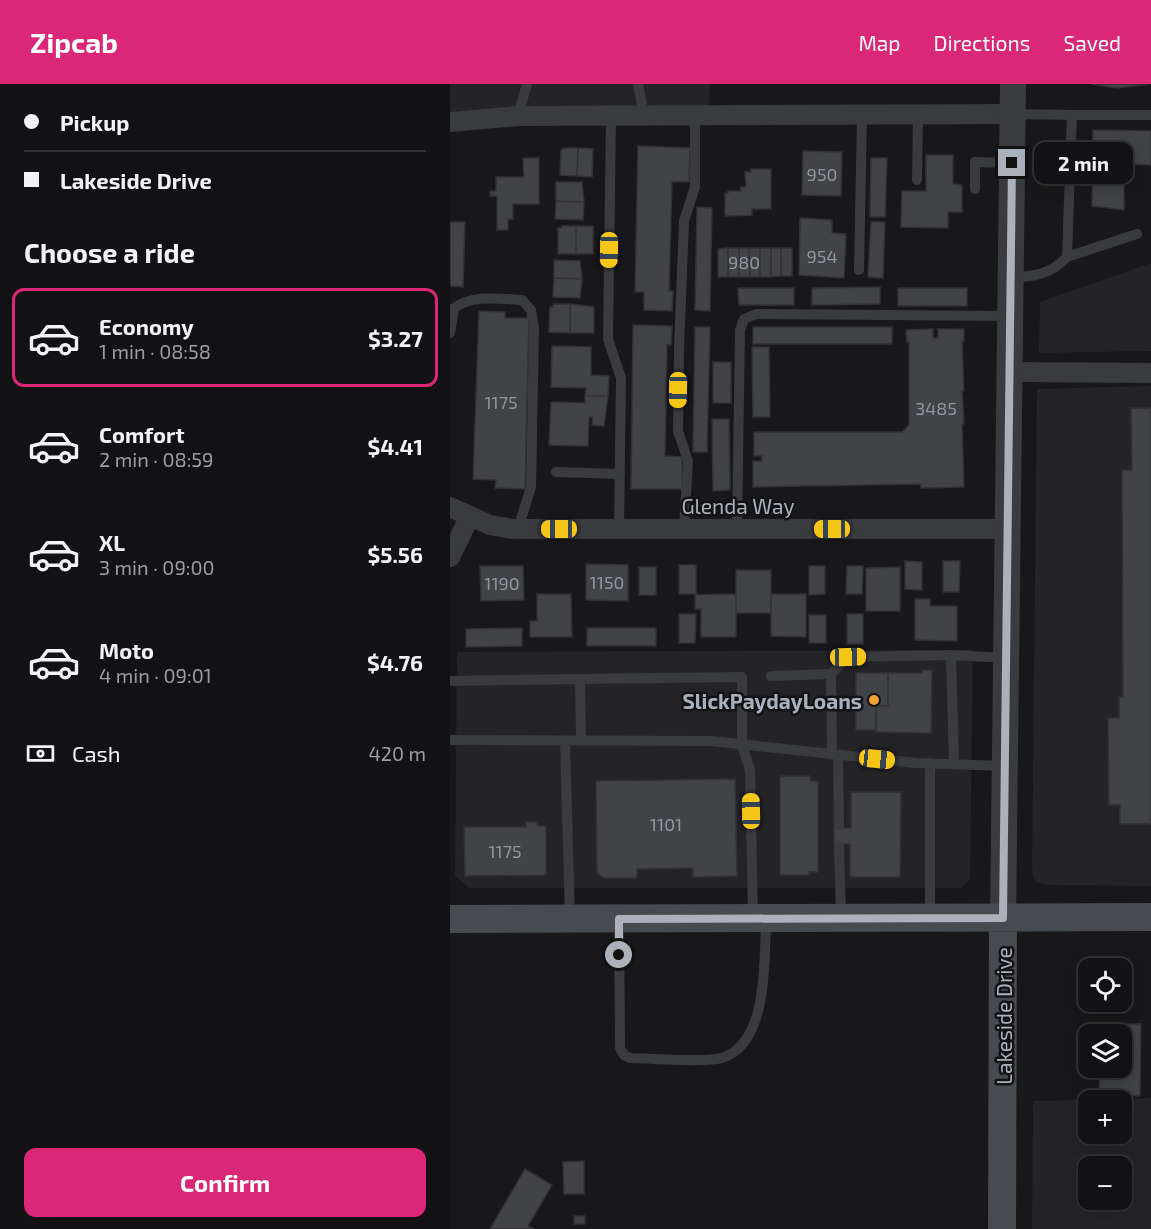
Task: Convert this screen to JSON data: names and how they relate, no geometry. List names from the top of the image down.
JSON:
{
  "streets": {
    "main road": ["Lakeside Drive"],
    "street": ["Glenda Way"]
  },
  "crossings": [
    ["Glenda Way", "Lakeside Drive"]
  ],
  "places": ["SlickPaydayLoans"],
  "house_numbers": [
    "950",
    "954",
    "980",
    "1175",
    "3485",
    "1150",
    "1190",
    "1101",
    "1175"
  ],
  "page": {
    "header": "Zipcab",
    "nav": ["Map", "Directions", "Saved"],
    "banner": ["Pickup", "Lakeside Drive"],
    "bubble": "2 min",
    "heading": "Choose a ride",
    "list": [
      {
        "name": "Economy",
        "note": "1 min · 08:58",
        "value": "$3.27"
      },
      {
        "name": "Comfort",
        "note": "2 min · 08:59",
        "value": "$4.41"
      },
      {
        "name": "XL",
        "note": "3 min · 09:00",
        "value": "$5.56"
      },
      {
        "name": "Moto",
        "note": "4 min · 09:01",
        "value": "$4.76"
      }
    ],
    "pay": ["Cash", "420 m"],
    "map_buttons": ["+", "−"],
    "buttons": "Confirm"
  }
}
